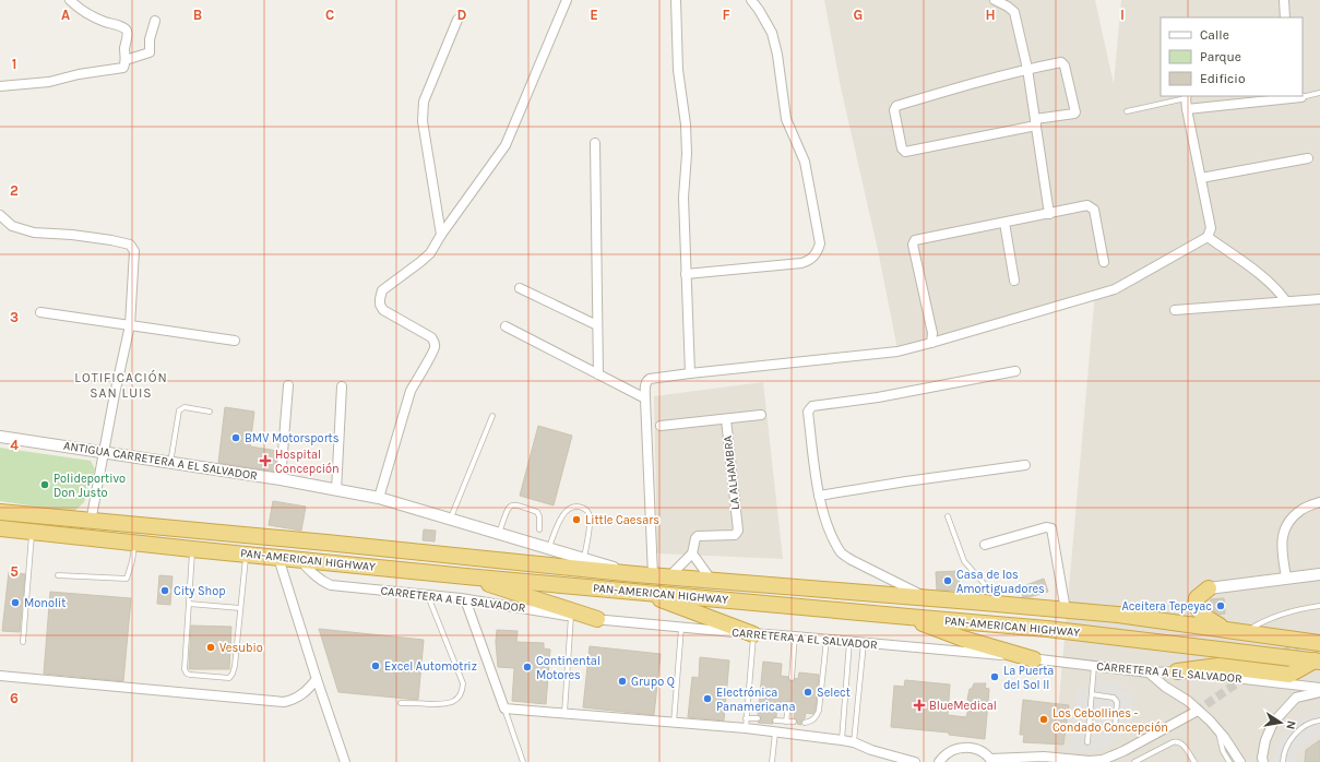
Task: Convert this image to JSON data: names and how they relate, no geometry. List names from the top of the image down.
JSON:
{
  "streets": {
    "highway": ["PAN-AMERICAN HIGHWAY"],
    "street": ["ANTIGUA CARRETERA A EL SALVADOR", "LA ALHAMBRA", "CARRETERA A EL SALVADOR"]
  },
  "crossings": [
    ["ANTIGUA CARRETERA A EL SALVADOR", "PAN-AMERICAN HIGHWAY"],
    ["LA ALHAMBRA", "PAN-AMERICAN HIGHWAY"],
    ["PAN-AMERICAN HIGHWAY", "CARRETERA A EL SALVADOR"]
  ],
  "districts": ["LOTIFICACIÓN SAN LUIS"],
  "places": {
    "other": [
      "BMV Motorsports",
      "Polideportivo Don Justo",
      "Little Caesars",
      "Casa de los Amortiguadores",
      "City Shop",
      "Monolit",
      "Aceitera Tepeyac",
      "Vesubio",
      "Excel Automotriz",
      "Continental Motores",
      "La Puerta del Sol II",
      "Grupo Q",
      "Select",
      "Electrónica Panamericana",
      "Los Cebollines - Condado Concepción"
    ],
    "health": ["Hospital Concepción", "BlueMedical"]
  },
  "legend": ["Calle", "Parque", "Edificio"],
  "north": "right",
  "grid": {
    "columns": [
      "A",
      "B",
      "C",
      "D",
      "E",
      "F",
      "G",
      "H",
      "I"
    ],
    "rows": [
      "1",
      "2",
      "3",
      "4",
      "5",
      "6"
    ]
  }
}
